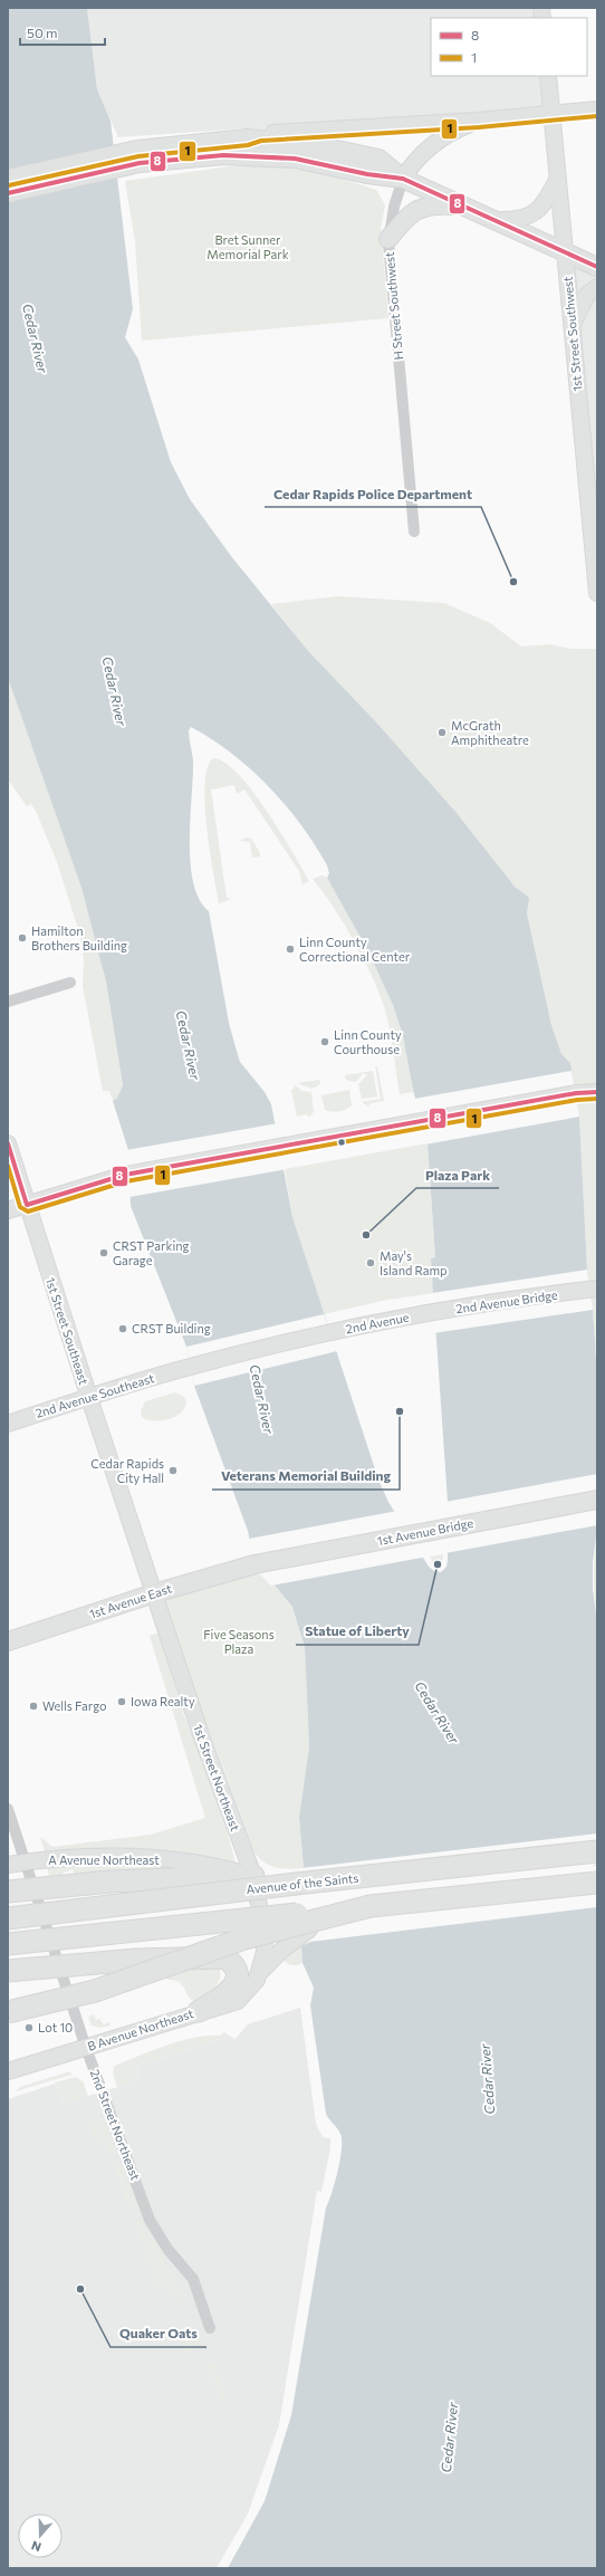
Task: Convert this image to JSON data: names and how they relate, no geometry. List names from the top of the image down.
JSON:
{
  "streets": {
    "highway": ["Avenue of the Saints"],
    "main road": ["1st Avenue Bridge", "1st Avenue East"],
    "street": [
      "H Street Southwest",
      "1st Street Southwest",
      "2nd Avenue Bridge",
      "2nd Avenue",
      "1st Street Southeast",
      "2nd Avenue Southeast",
      "1st Street Northeast",
      "A Avenue Northeast",
      "B Avenue Northeast",
      "2nd Street Northeast"
    ]
  },
  "crossings": [
    ["2nd Avenue Bridge", "2nd Avenue"],
    ["2nd Avenue", "2nd Avenue Southeast"],
    ["1st Street Southeast", "2nd Avenue Southeast"],
    ["1st Street Southeast", "1st Avenue East"],
    ["1st Street Southeast", "1st Street Northeast"],
    ["1st Avenue Bridge", "1st Avenue East"],
    ["1st Avenue East", "1st Street Northeast"],
    ["1st Street Northeast", "A Avenue Northeast"],
    ["1st Street Northeast", "B Avenue Northeast"],
    ["A Avenue Northeast", "2nd Street Northeast"],
    ["B Avenue Northeast", "2nd Street Northeast"]
  ],
  "water": ["Cedar River"],
  "parks": ["Bret Sunner Memorial Park", "Five Seasons Plaza"],
  "places": [
    "Cedar Rapids Police Department",
    "McGrath Amphitheatre",
    "Hamilton Brothers Building",
    "Linn County Correctional Center",
    "Linn County Courthouse",
    "Plaza Park",
    "CRST Parking Garage",
    "May's Island Ramp",
    "CRST Building",
    "Veterans Memorial Building",
    "Cedar Rapids City Hall",
    "Statue of Liberty",
    "Iowa Realty",
    "Wells Fargo",
    "Lot 10",
    "Quaker Oats"
  ],
  "lines": ["transit line 1", "transit line 8"],
  "legend": ["8", "1"],
  "scale_bar": "50 m",
  "north": "bottom"
}
